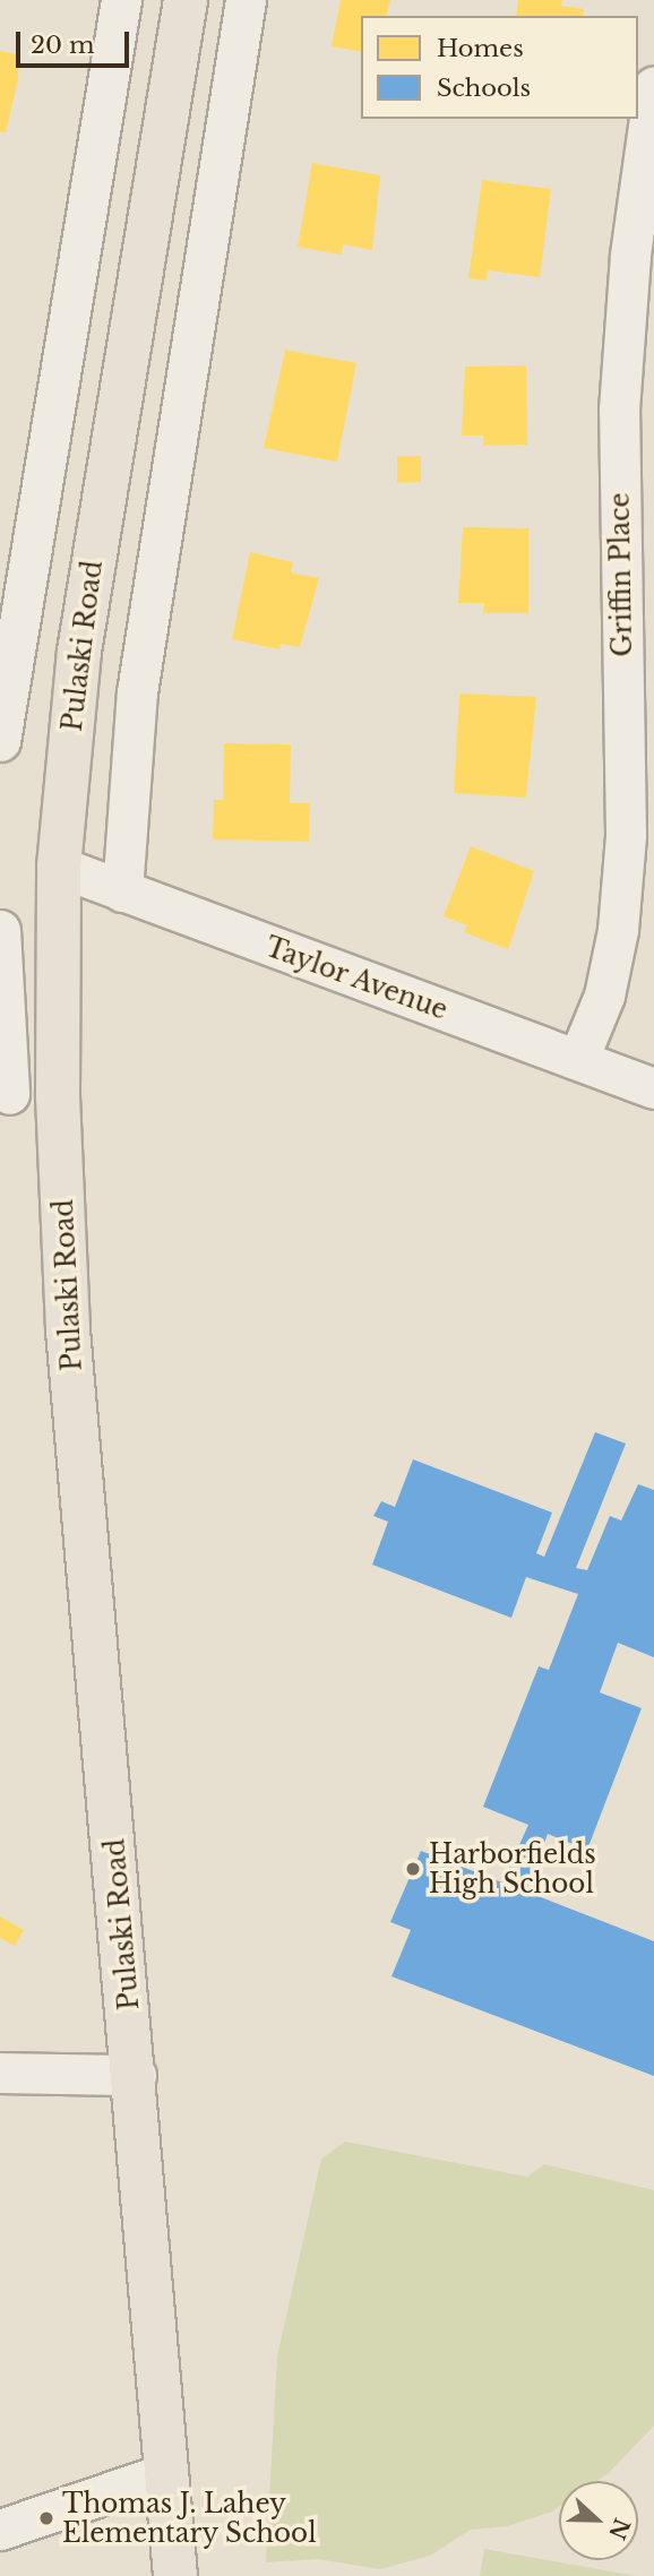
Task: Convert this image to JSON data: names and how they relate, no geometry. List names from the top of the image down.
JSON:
{
  "streets": {
    "main road": ["Pulaski Road"],
    "street": ["Griffin Place", "Taylor Avenue"]
  },
  "crossings": [
    ["Griffin Place", "Taylor Avenue"],
    ["Pulaski Road", "Taylor Avenue"]
  ],
  "places": ["Harborfields High School", "Thomas J. Lahey Elementary School"],
  "legend": ["Homes", "Schools"],
  "scale_bar": "20 m",
  "north": "right"
}
